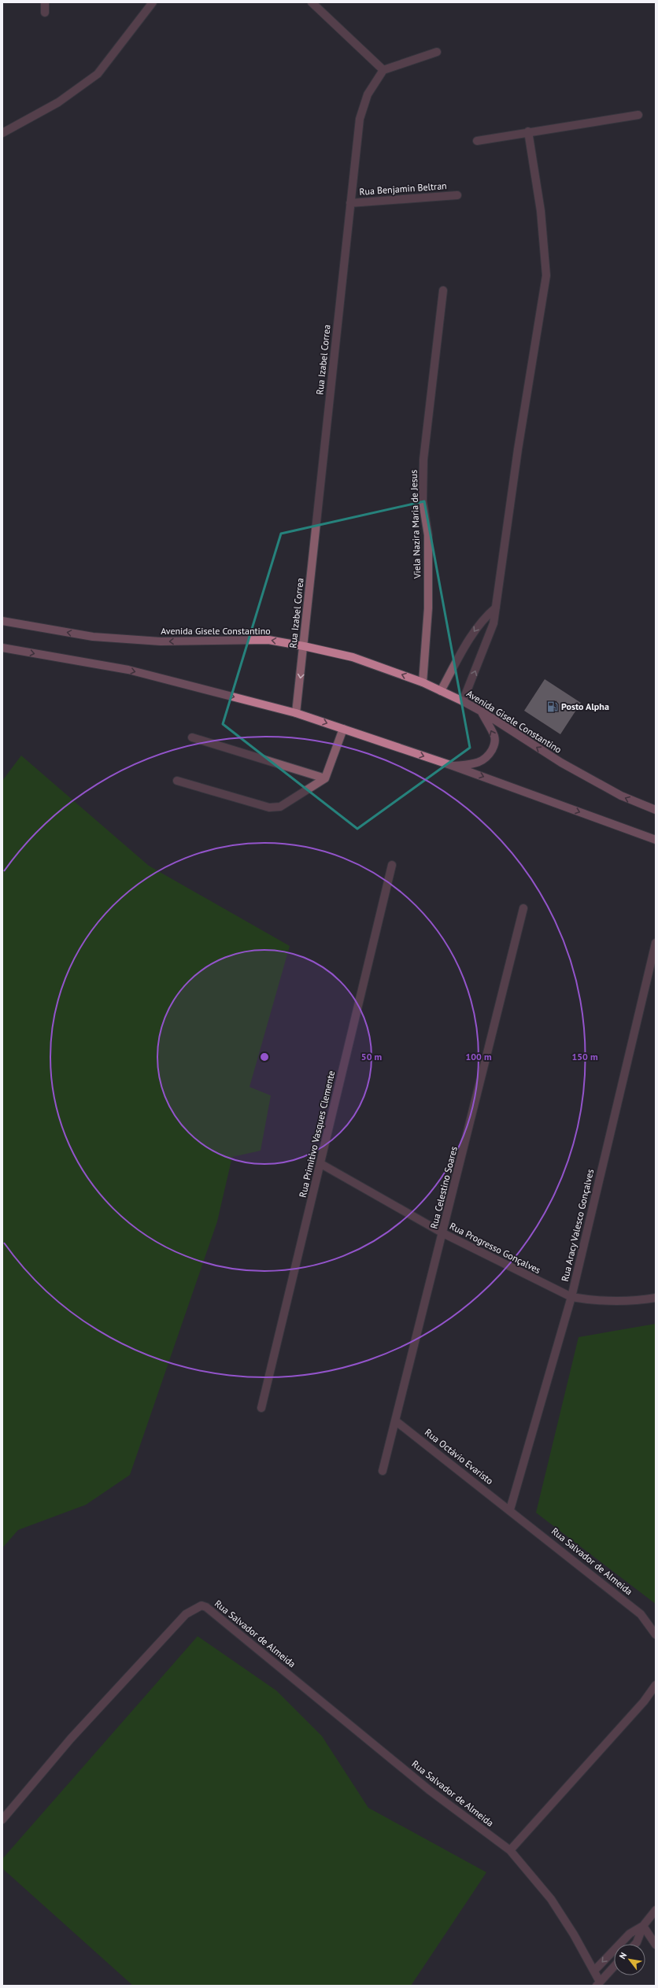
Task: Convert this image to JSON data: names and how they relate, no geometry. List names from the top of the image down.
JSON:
{
  "streets": {
    "main road": ["Avenida Gisele Constantino"],
    "street": [
      "Rua Benjamin Beltran",
      "Rua Izabel Correa",
      "Viela Nazira Maria de Jesus",
      "Rua Primitivo Vasques Clemente",
      "Rua Celestino Soares",
      "Rua Aracy Valesco Gonçalves",
      "Rua Progresso Gonçalves",
      "Rua Octávio Evaristo",
      "Rua Salvador de Almeida"
    ]
  },
  "crossings": [
    ["Rua Benjamin Beltran", "Rua Izabel Correa"],
    ["Rua Izabel Correa", "Avenida Gisele Constantino"],
    ["Viela Nazira Maria de Jesus", "Avenida Gisele Constantino"],
    ["Rua Primitivo Vasques Clemente", "Rua Progresso Gonçalves"],
    ["Rua Celestino Soares", "Rua Progresso Gonçalves"],
    ["Rua Celestino Soares", "Rua Octávio Evaristo"],
    ["Rua Aracy Valesco Gonçalves", "Rua Progresso Gonçalves"],
    ["Rua Aracy Valesco Gonçalves", "Rua Octávio Evaristo"],
    ["Rua Aracy Valesco Gonçalves", "Rua Salvador de Almeida"],
    ["Rua Octávio Evaristo", "Rua Salvador de Almeida"]
  ],
  "places": {
    "fuel station": ["Posto Alpha"]
  },
  "north": "top left",
  "rings": ["50 m", "100 m", "150 m"]
}
